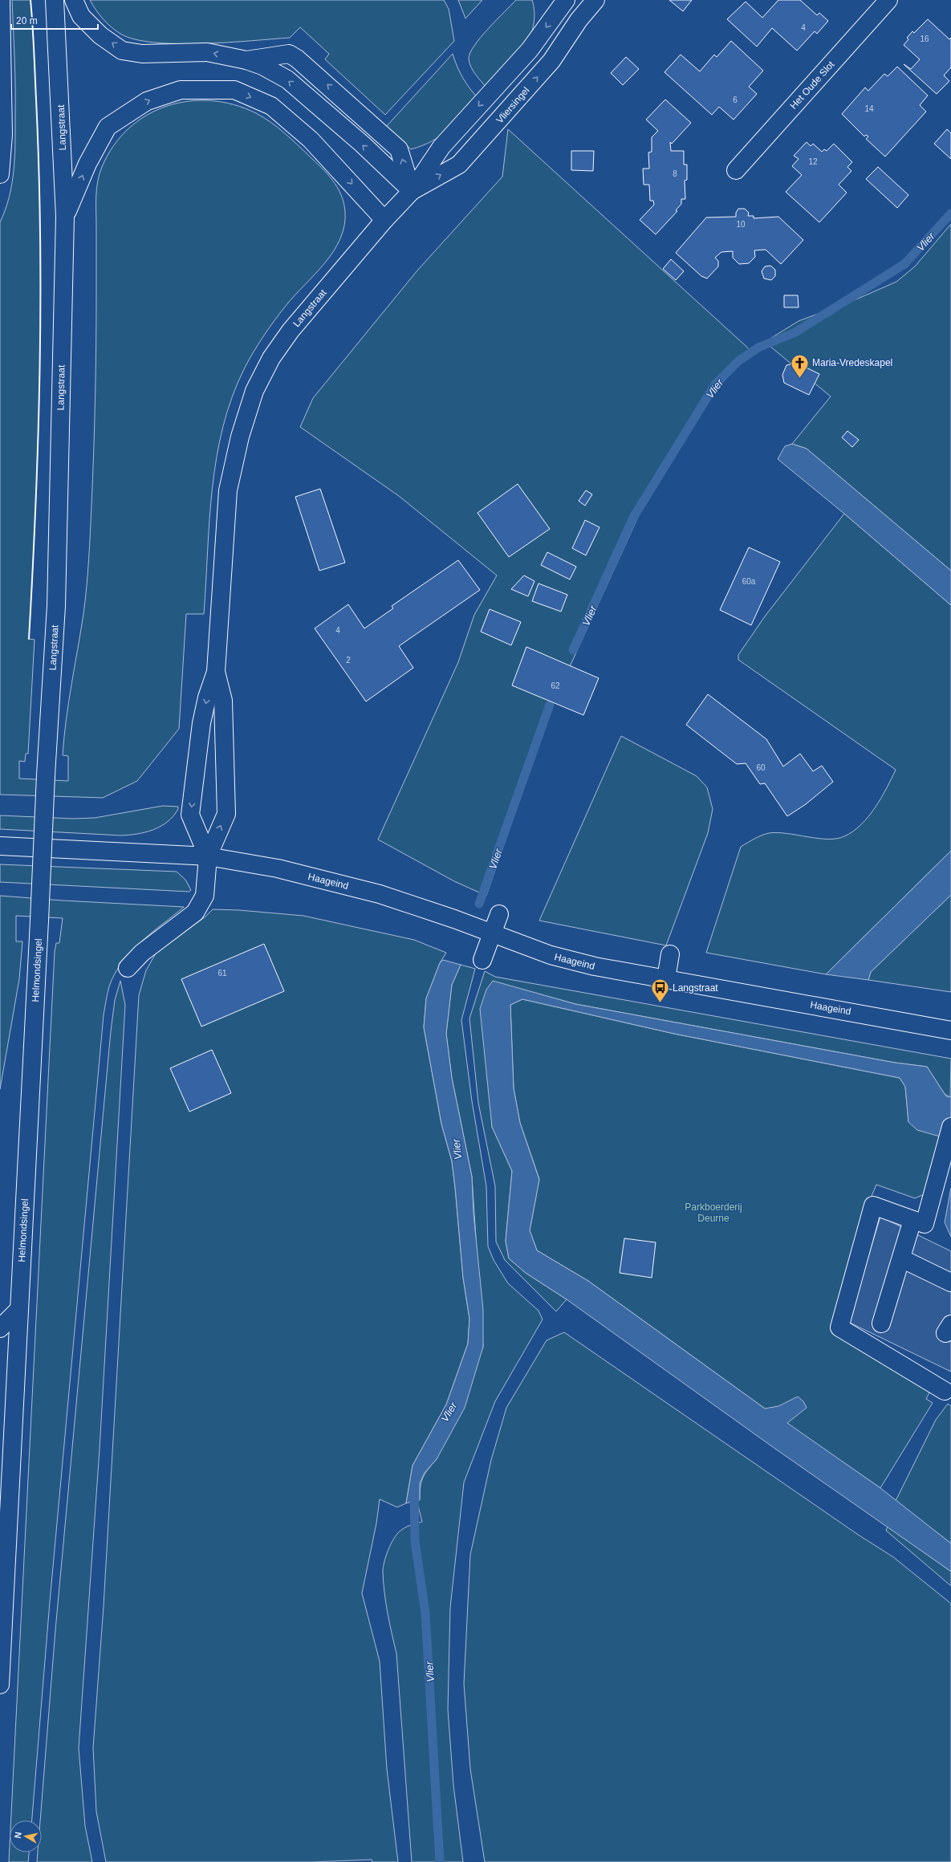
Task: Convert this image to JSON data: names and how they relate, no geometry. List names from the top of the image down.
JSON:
{
  "streets": {
    "main road": [
      "Het Oude Slot",
      "Vliersingel",
      "Langstraat",
      "Haageind",
      "Helmondsingel"
    ]
  },
  "crossings": [
    ["Vliersingel", "Langstraat"],
    ["Langstraat", "Haageind"],
    ["Langstraat", "Helmondsingel"]
  ],
  "water": ["Vlier"],
  "parks": ["Parkboerderij Deurne"],
  "places": {
    "church": ["Maria-Vredeskapel"],
    "bus stop": ["Langstraat"]
  },
  "house_numbers": [
    "4",
    "16",
    "6",
    "14",
    "12",
    "8",
    "10",
    "60a",
    "4",
    "2",
    "62",
    "60",
    "61"
  ],
  "scale_bar": "20 m",
  "north": "left"
}
